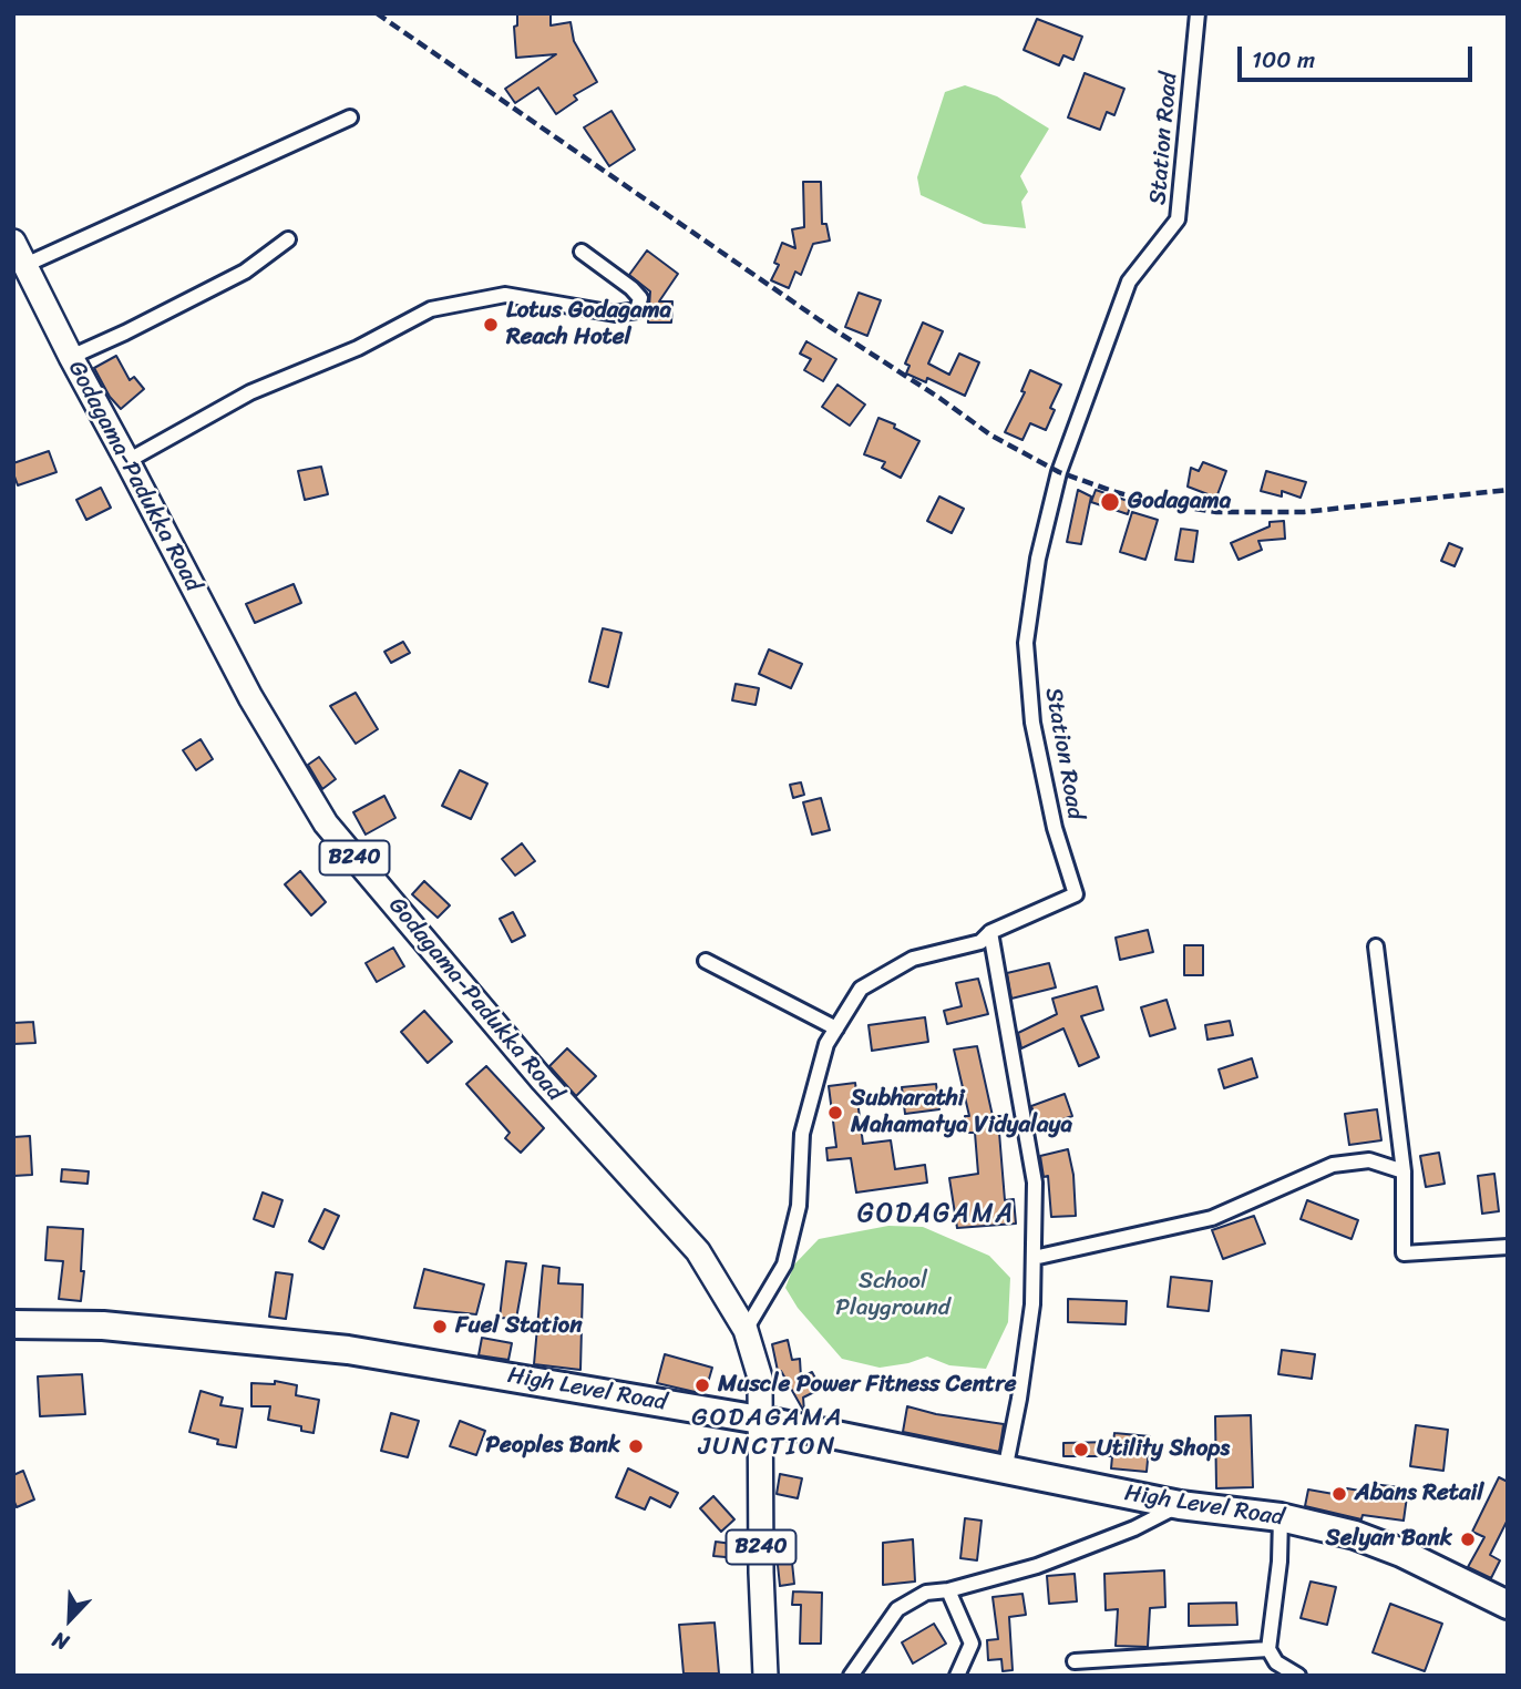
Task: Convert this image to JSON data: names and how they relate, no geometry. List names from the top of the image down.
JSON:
{
  "streets": {
    "highway": ["High Level Road"],
    "main road": ["Godagama-Padukka Road", "B240"],
    "street": ["Station Road"]
  },
  "crossings": [
    ["Godagama-Padukka Road", "B240"],
    ["Godagama-Padukka Road", "High Level Road"],
    ["B240", "High Level Road"]
  ],
  "districts": ["GODAGAMA", "GODAGAMA JUNCTION"],
  "parks": ["School Playground"],
  "places": [
    "Lotus Godagama Reach Hotel",
    "Godagama",
    "Subharathi Mahamatya Vidyalaya",
    "Fuel Station",
    "Muscle Power Fitness Centre",
    "Peoples Bank",
    "Utility Shops",
    "Abans Retail",
    "Selyan Bank"
  ],
  "scale_bar": "100 m",
  "north": "bottom left"
}
